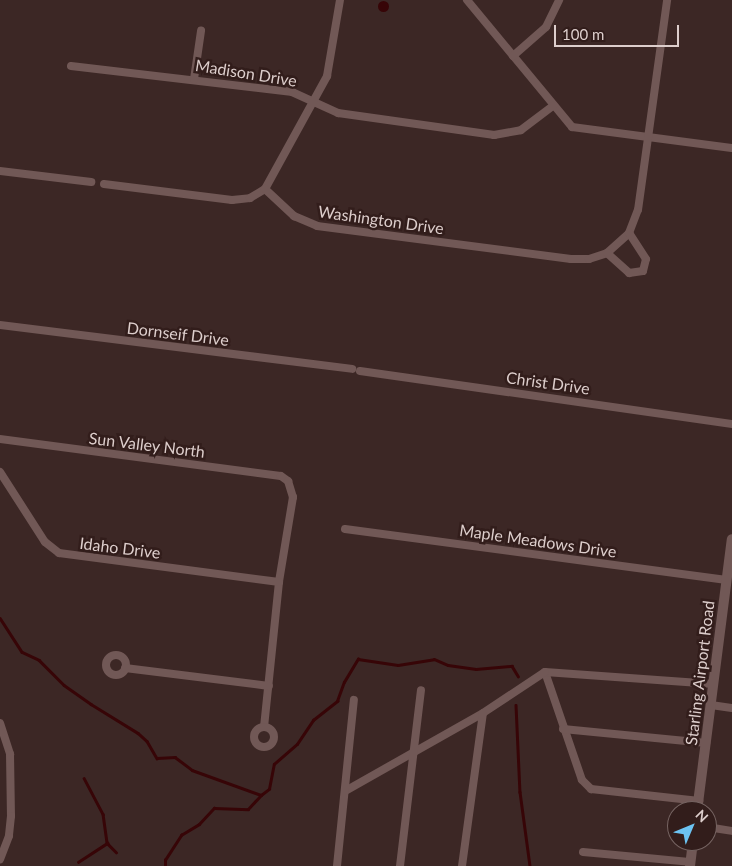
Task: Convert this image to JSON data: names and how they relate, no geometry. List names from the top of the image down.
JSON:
{
  "streets": {
    "street": [
      "Madison Drive",
      "Washington Drive",
      "Dornseif Drive",
      "Christ Drive",
      "Sun Valley North",
      "Maple Meadows Drive",
      "Idaho Drive",
      "Starling Airport Road"
    ]
  },
  "crossings": [
    ["Dornseif Drive", "Christ Drive"],
    ["Sun Valley North", "Idaho Drive"],
    ["Maple Meadows Drive", "Starling Airport Road"]
  ],
  "scale_bar": "100 m",
  "north": "top right"
}
